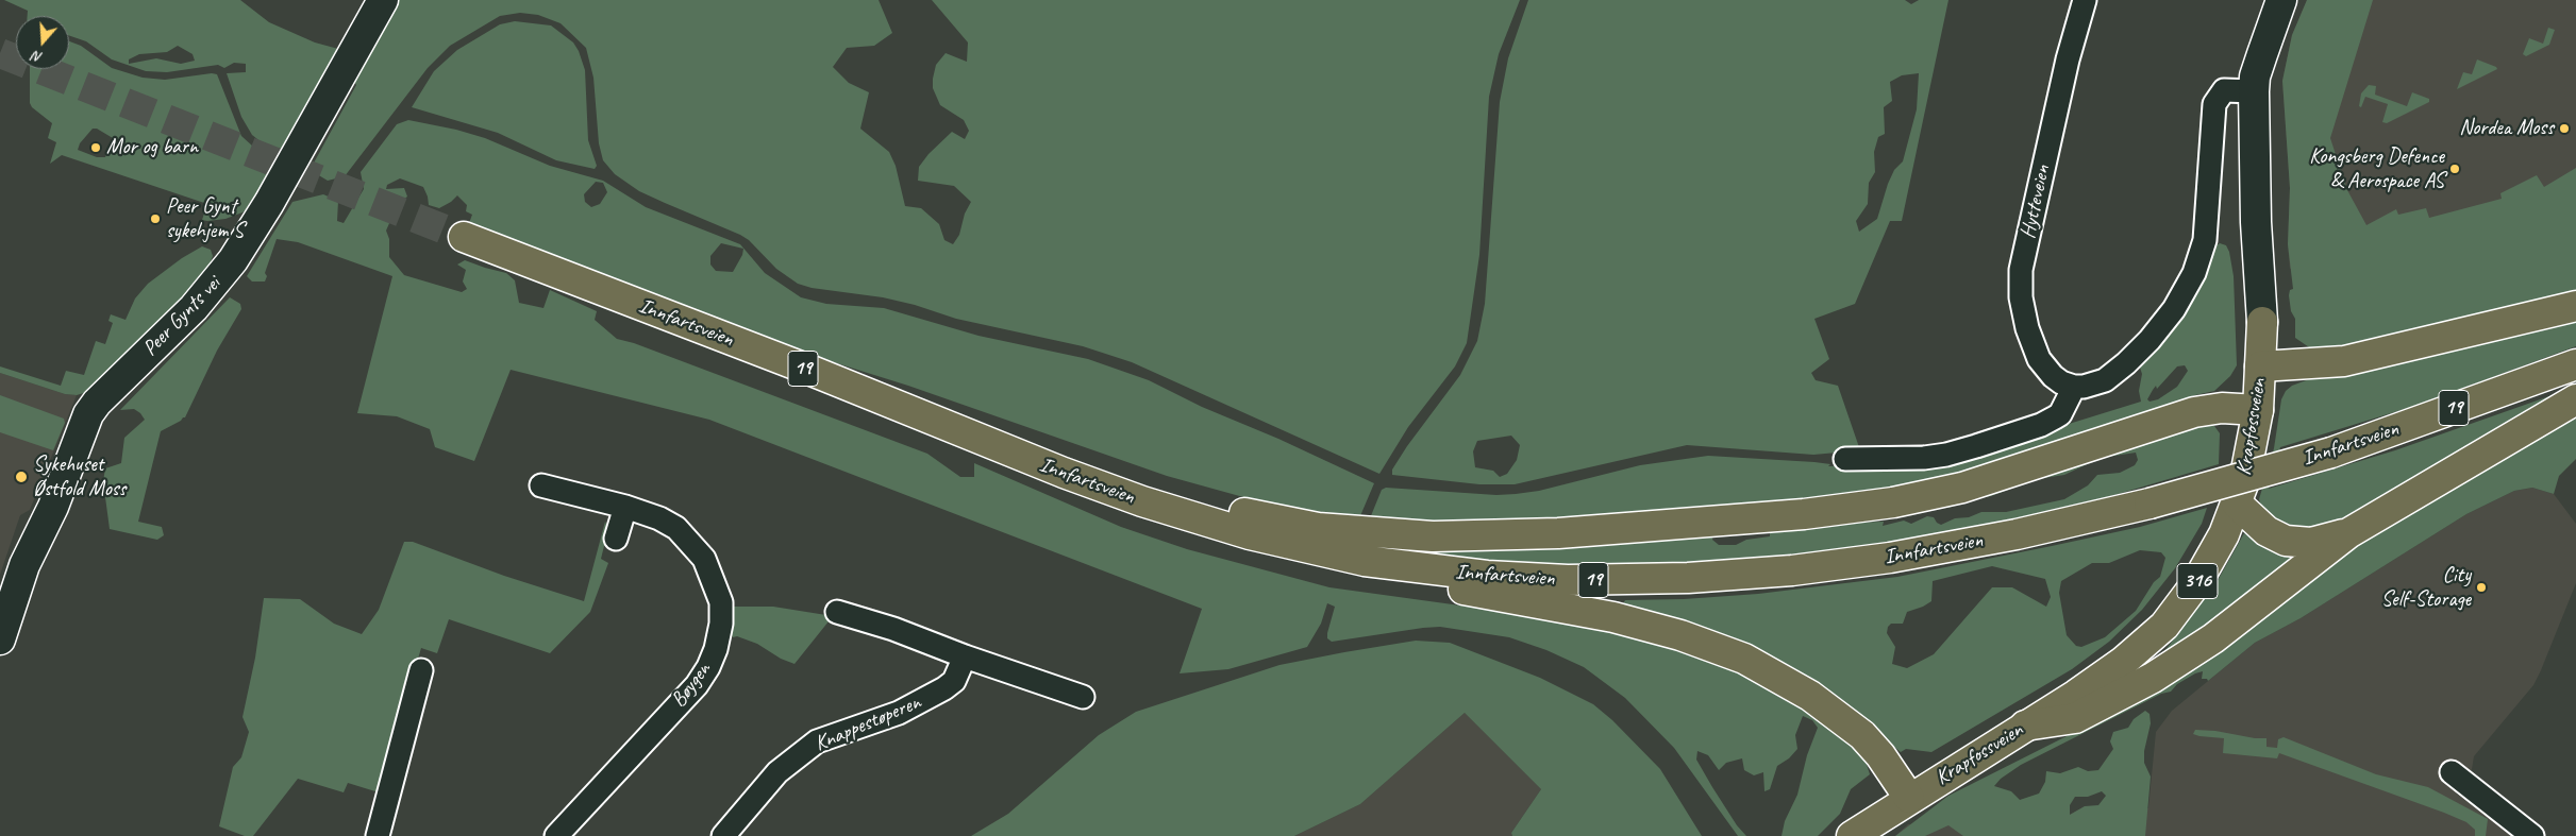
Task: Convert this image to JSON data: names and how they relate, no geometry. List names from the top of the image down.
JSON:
{
  "streets": {
    "main road": [
      "Innfartsveien",
      "19",
      "Krapfossveien",
      "316"
    ],
    "street": [
      "Hytteveien",
      "Peer Gynts vei",
      "Bøygen",
      "Knappestøperen"
    ]
  },
  "places": [
    "Nordea Moss",
    "Mor og barn",
    "Kongsberg Defence & Aerospace AS",
    "Peer Gynt sykehjem S",
    "Sykehuset Østfold Moss",
    "City Self-Storage"
  ],
  "north": "bottom"
}
